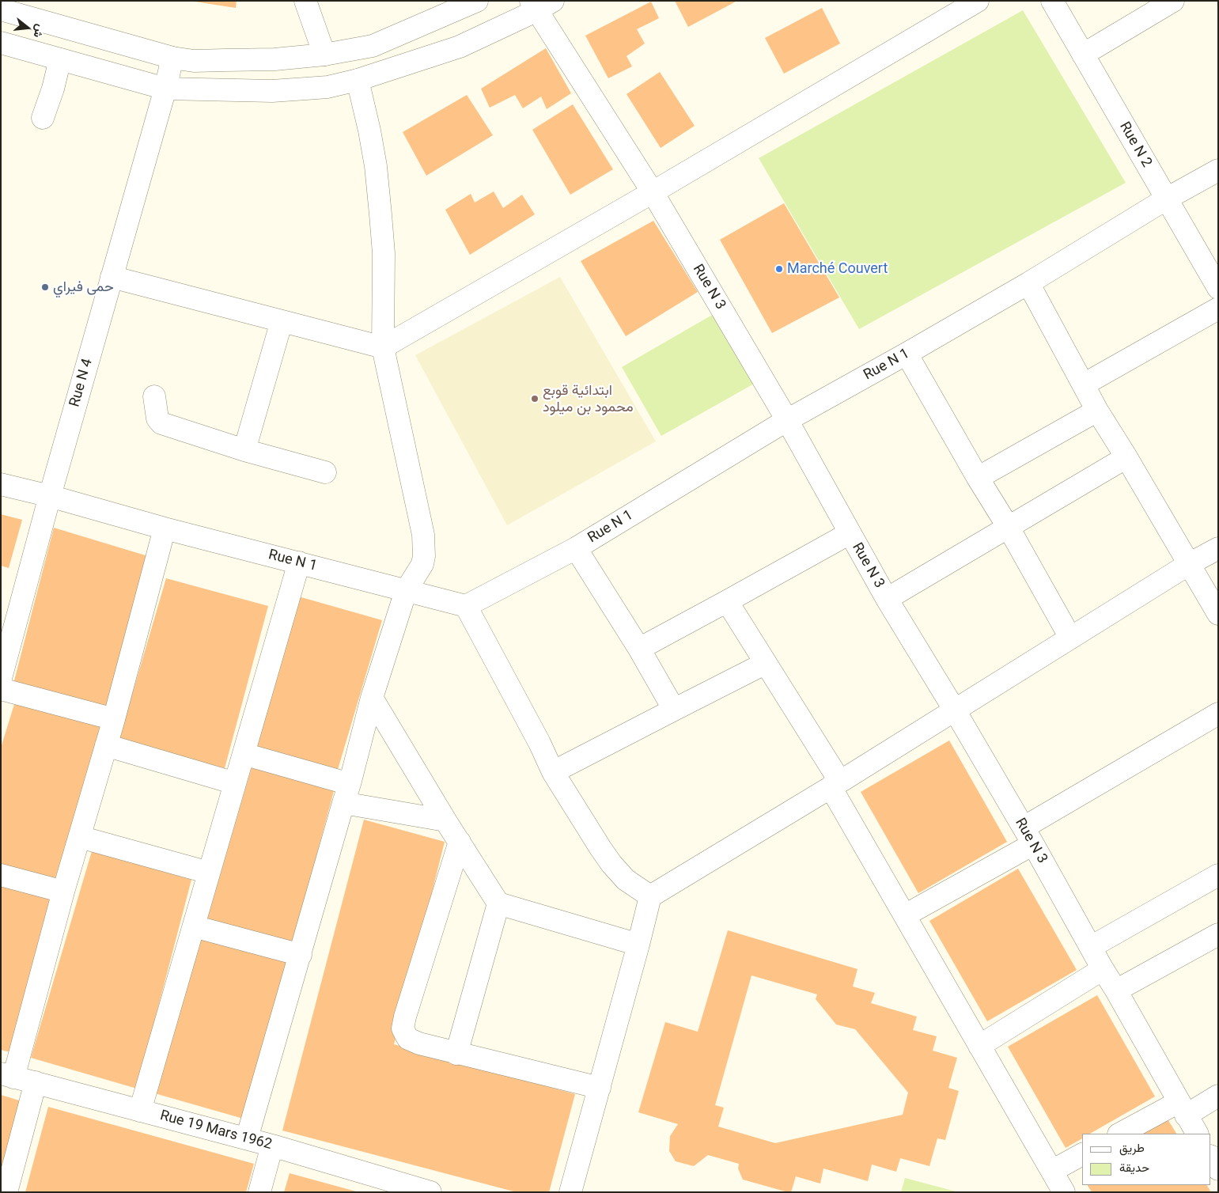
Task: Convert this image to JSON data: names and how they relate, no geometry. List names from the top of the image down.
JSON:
{
  "streets": {
    "street": [
      "Rue N 2",
      "Rue N 3",
      "Rue N 1",
      "Rue N 4",
      "Rue 19 Mars 1962"
    ]
  },
  "crossings": [
    ["Rue N 2", "Rue N 1"],
    ["Rue N 3", "Rue N 1"],
    ["Rue N 1", "Rue N 4"]
  ],
  "places": ["Marché Couvert", "حمى فيراي", "ابتدائية قوبع محمود بن ميلود"],
  "legend": ["طريق", "حديقة"],
  "north": "right"
}
